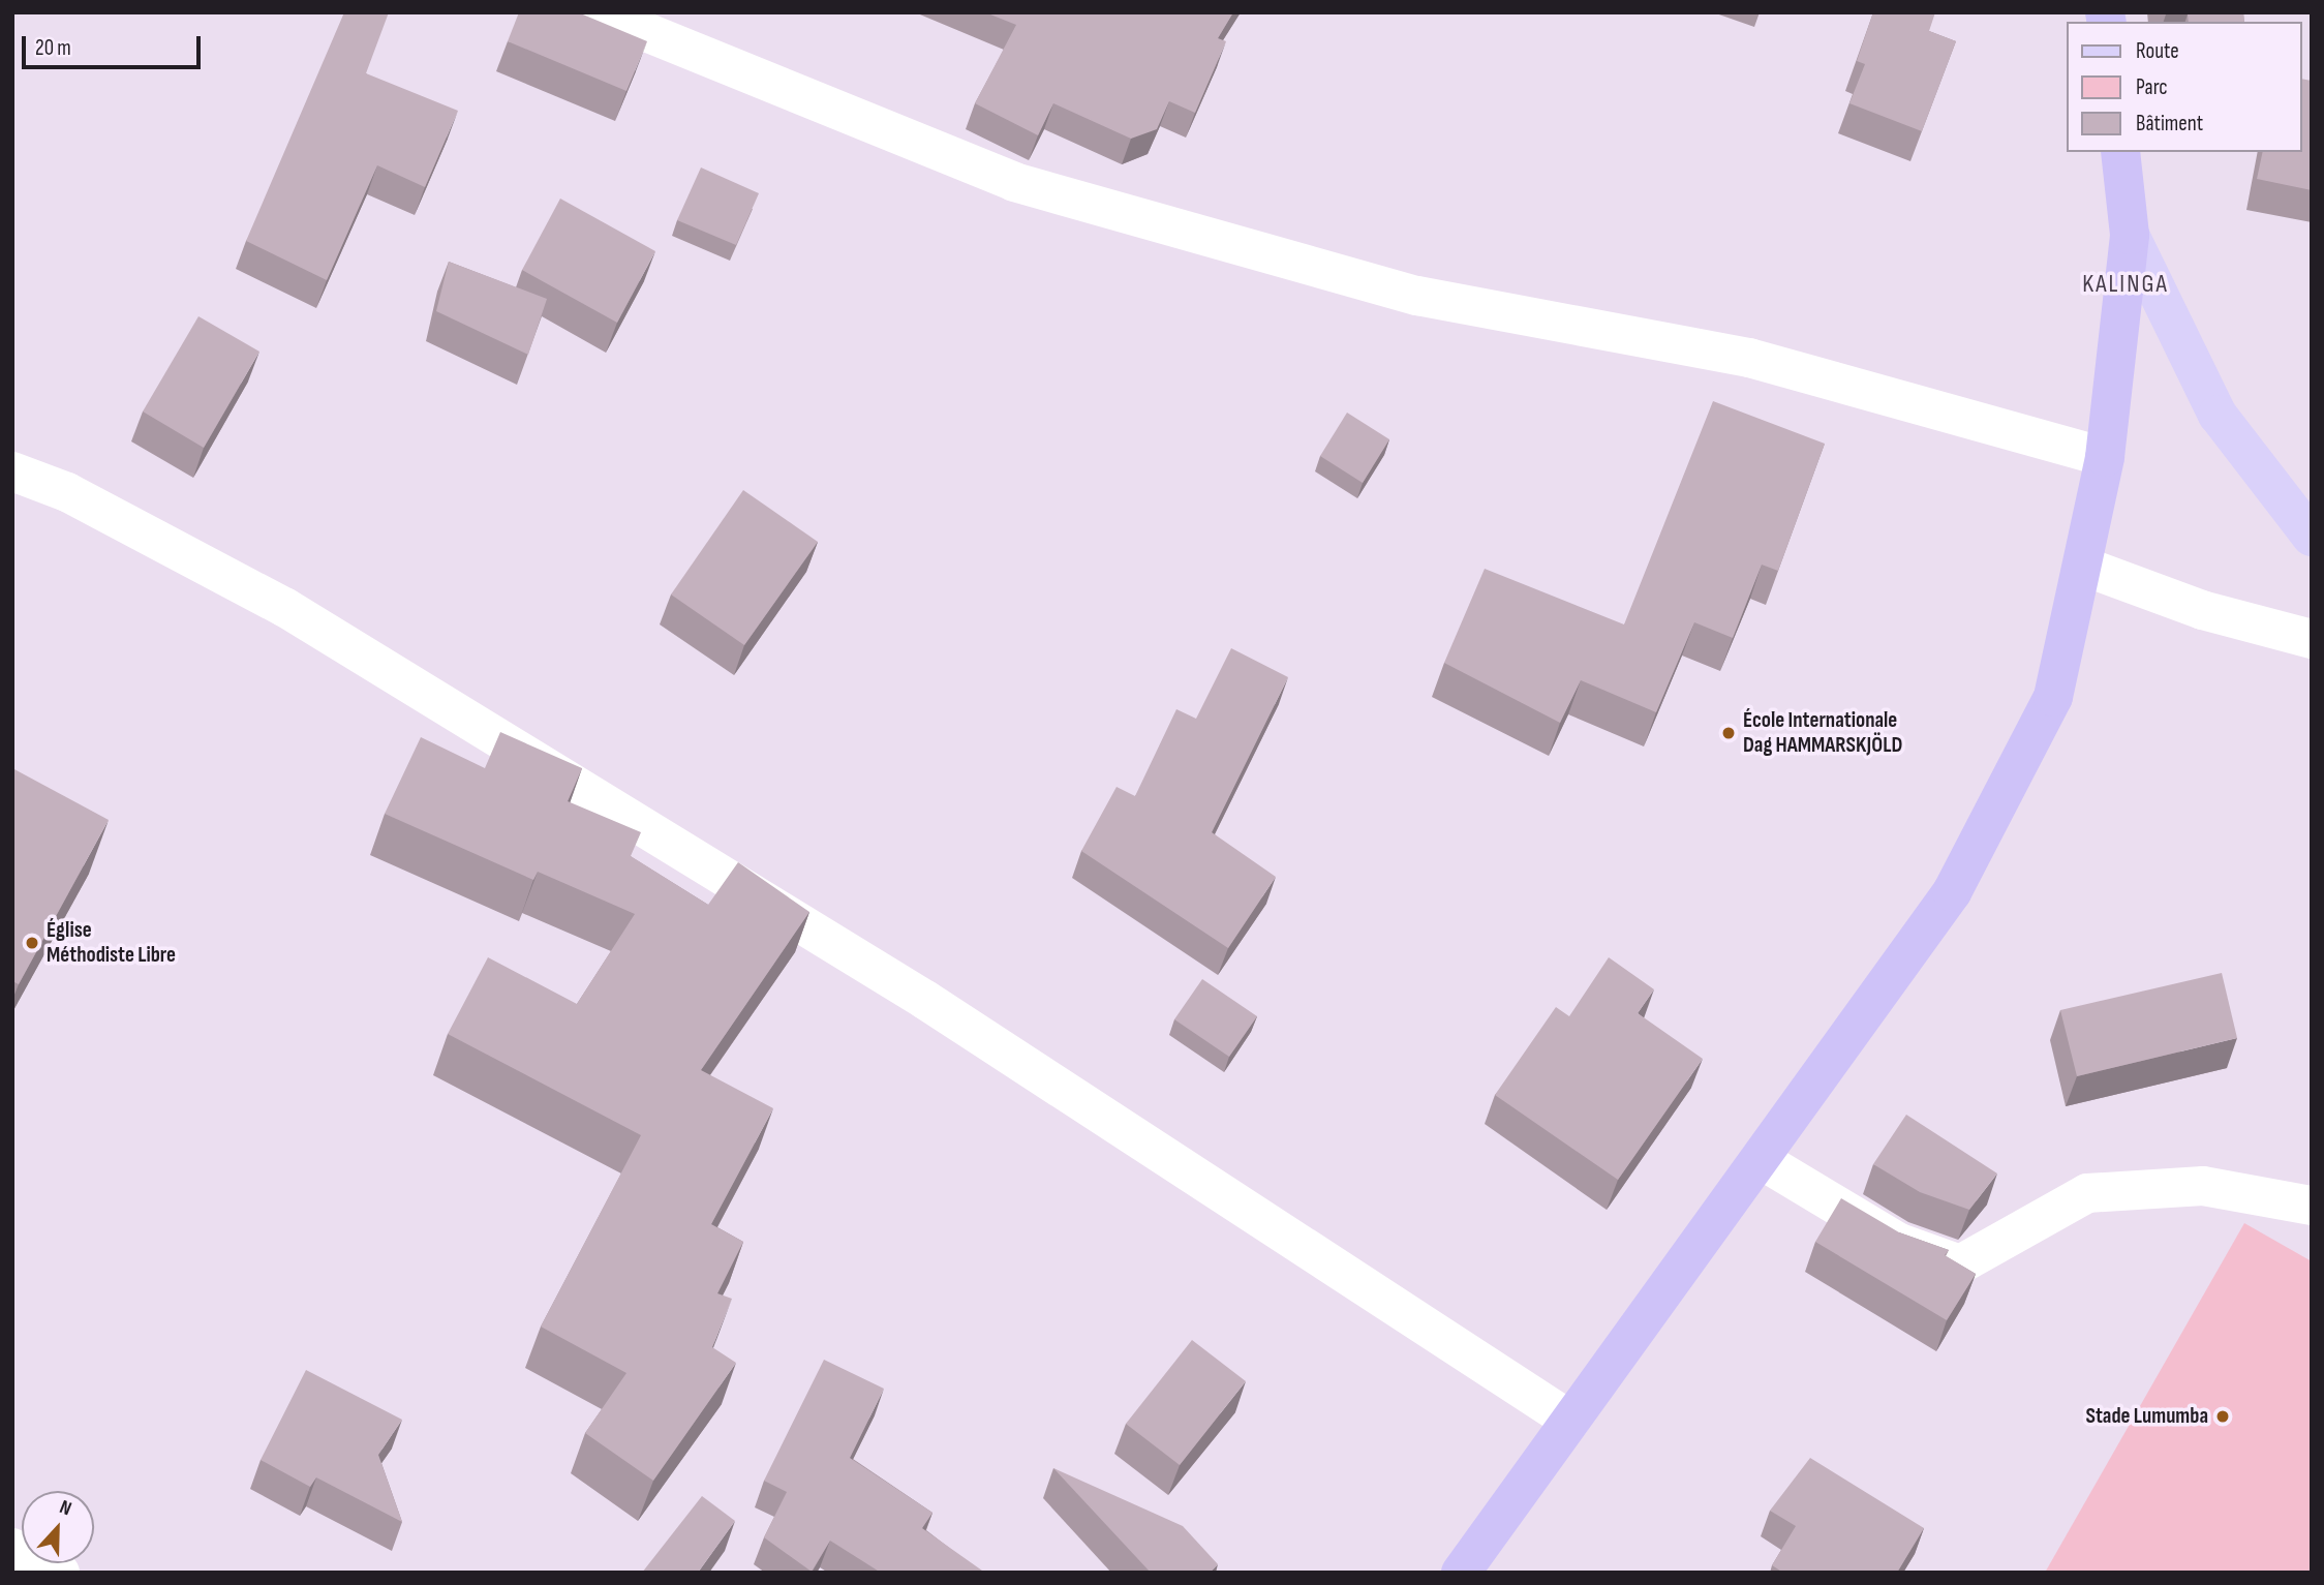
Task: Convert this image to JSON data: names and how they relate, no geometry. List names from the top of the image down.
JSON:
{
  "districts": ["KALINGA"],
  "places": ["École Internationale Dag HAMMARSKJÖLD", "Église Méthodiste Libre", "Stade Lumumba"],
  "legend": ["Route", "Parc", "Bâtiment"],
  "scale_bar": "20 m",
  "north": "top"
}
